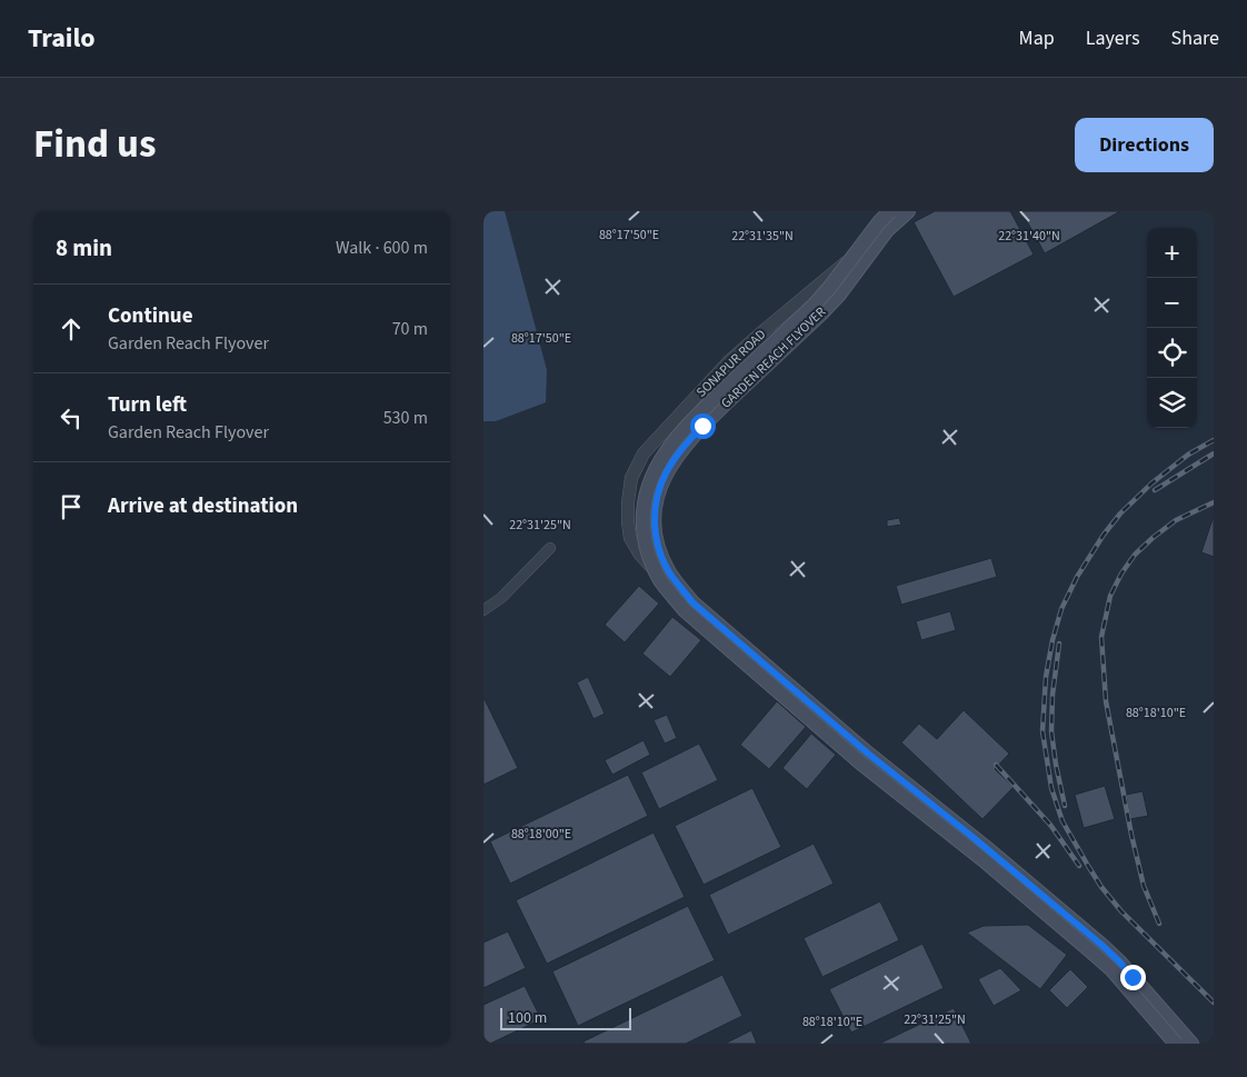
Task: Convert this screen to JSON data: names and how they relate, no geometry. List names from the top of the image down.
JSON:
{
  "streets": {
    "main road": ["GARDEN REACH FLYOVER"],
    "street": ["SONAPUR ROAD"]
  },
  "crossings": [
    ["GARDEN REACH FLYOVER", "SONAPUR ROAD"]
  ],
  "scale_bar": "100 m",
  "page": {
    "header": "Trailo",
    "nav": ["Map", "Layers", "Share"],
    "title": "Find us",
    "buttons": "Directions",
    "heading": ["8 min", "Walk · 600 m"],
    "map_buttons": ["+", "−"],
    "list": [
      ["Continue", "Garden Reach Flyover", "70 m"],
      ["Turn left", "Garden Reach Flyover", "530 m"],
      "Arrive at destination"
    ],
    "scale": "100 m"
  },
  "coordinates": [
    "88°17'50\"E",
    "22°31'35\"N",
    "22°31'40\"N",
    "22°31'25\"N",
    "88°18'10\"E",
    "88°18'00\"E"
  ]
}
